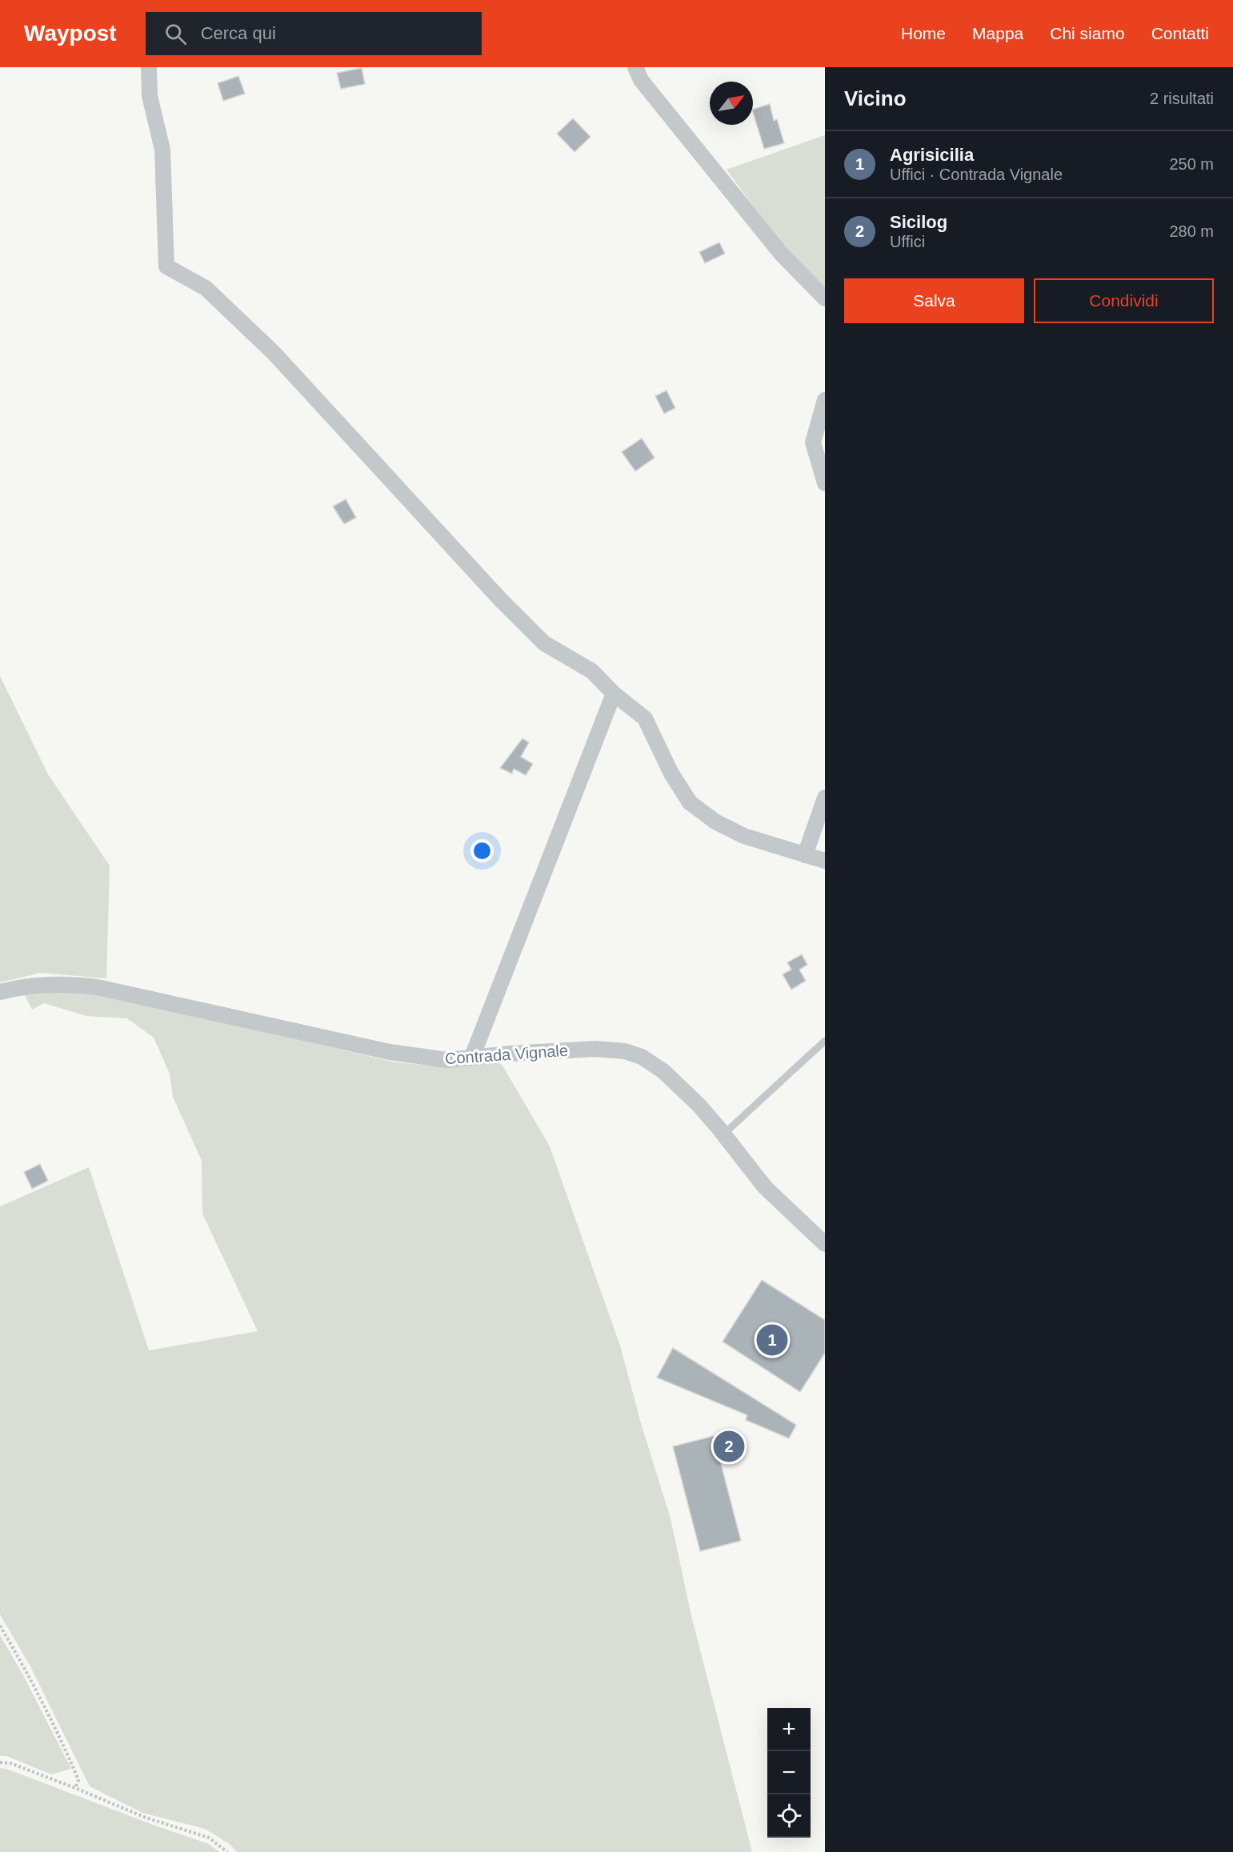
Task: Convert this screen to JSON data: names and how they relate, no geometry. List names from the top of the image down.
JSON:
{
  "streets": {
    "street": ["Contrada Vignale"]
  },
  "north": "top right",
  "page": {
    "header": "Waypost",
    "search": "Cerca qui",
    "nav": [
      "Home",
      "Mappa",
      "Chi siamo",
      "Contatti"
    ],
    "heading": ["Vicino", "2 risultati"],
    "list": [
      {
        "mark": "1",
        "name": "Agrisicilia",
        "note": "Uffici · Contrada Vignale",
        "value": "250 m"
      },
      {
        "mark": "2",
        "name": "Sicilog",
        "note": "Uffici",
        "value": "280 m"
      }
    ],
    "buttons": ["Salva", "Condividi"],
    "pins": ["1", "2"],
    "map_buttons": ["+", "−"]
  }
}
